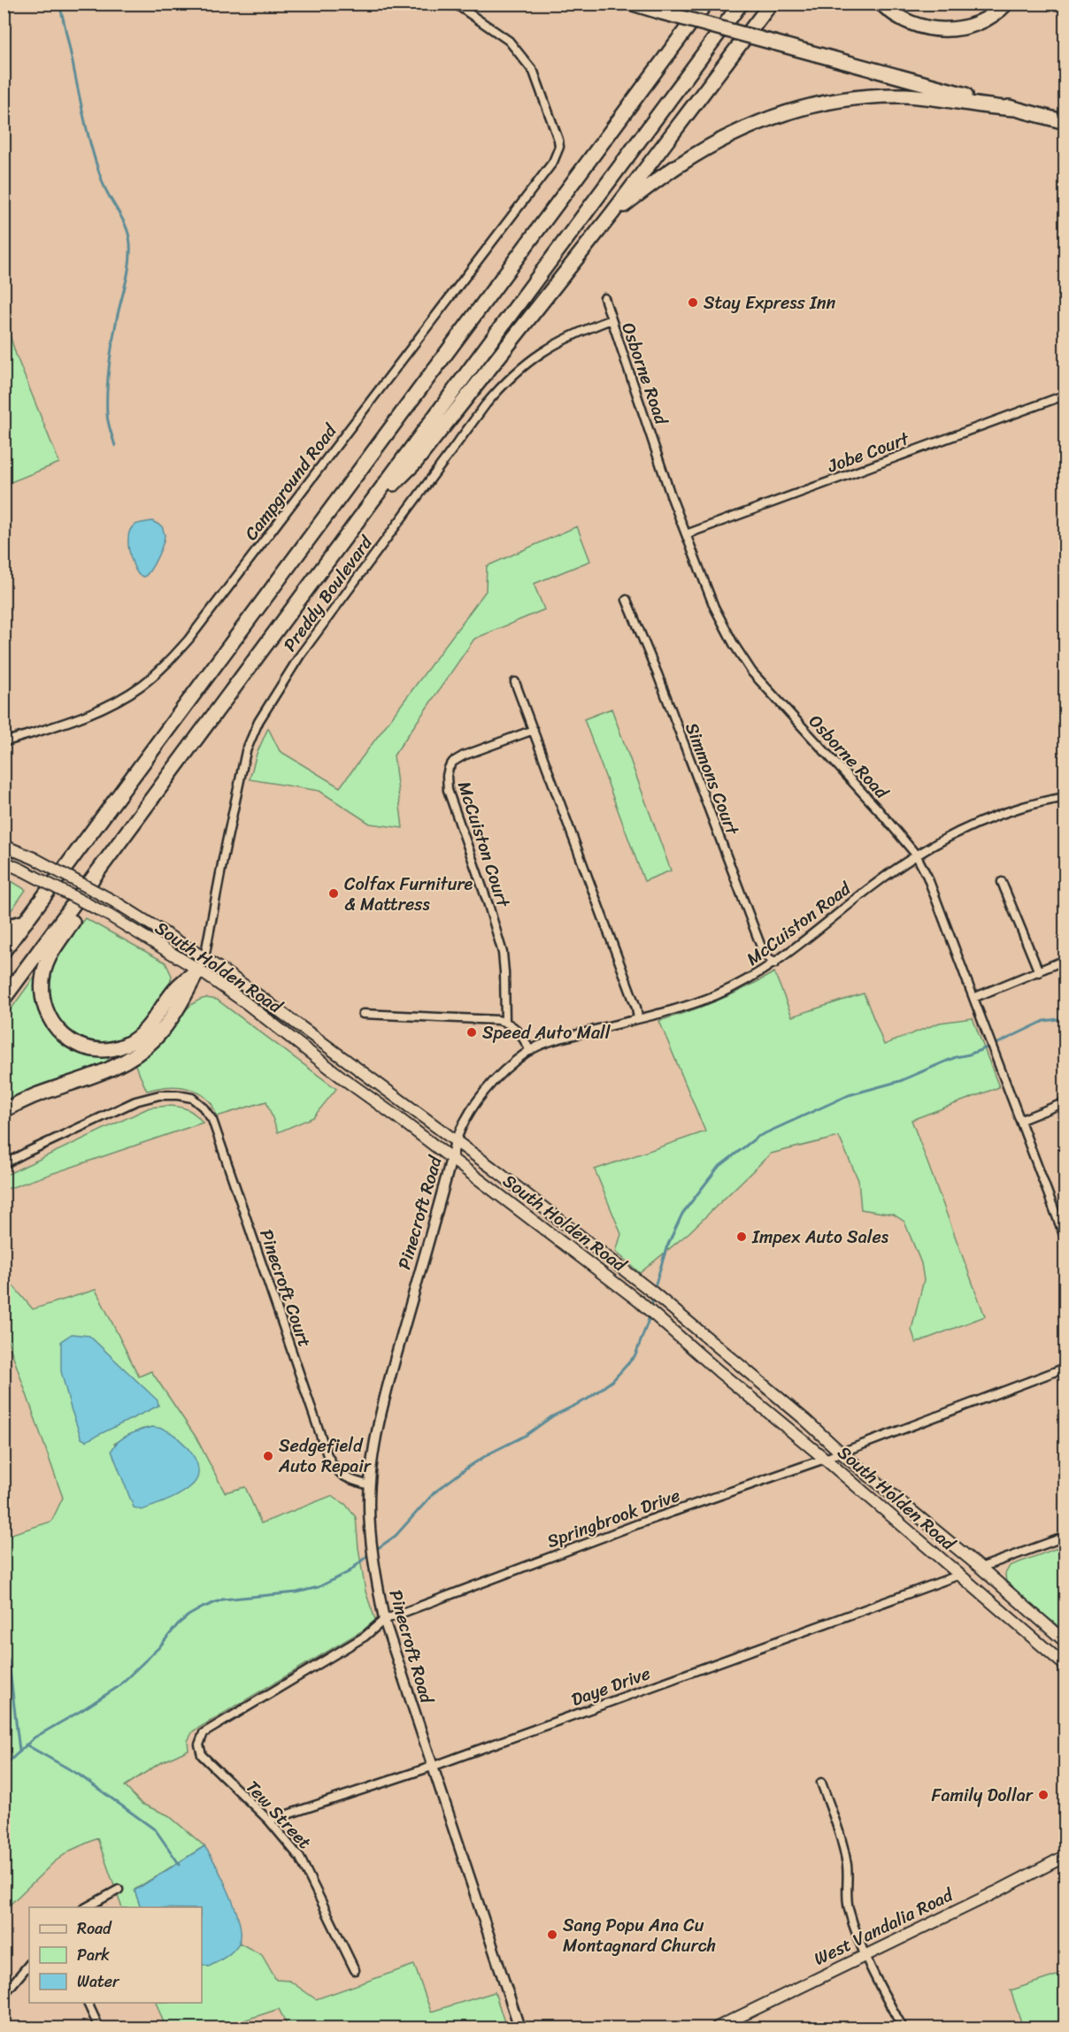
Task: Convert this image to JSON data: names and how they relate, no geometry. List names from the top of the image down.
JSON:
{
  "streets": {
    "main road": ["South Holden Road", "West Vandalia Road"],
    "street": [
      "Osborne Road",
      "Jobe Court",
      "Campground Road",
      "Preddy Boulevard",
      "Simmons Court",
      "McCuiston Court",
      "McCuiston Road",
      "Pinecroft Road",
      "Pinecroft Court",
      "Springbrook Drive",
      "Daye Drive",
      "Tew Street"
    ]
  },
  "crossings": [
    ["Osborne Road", "Jobe Court"],
    ["Osborne Road", "Preddy Boulevard"],
    ["Osborne Road", "McCuiston Road"],
    ["Preddy Boulevard", "South Holden Road"],
    ["Simmons Court", "McCuiston Road"],
    ["McCuiston Road", "South Holden Road"],
    ["McCuiston Road", "Pinecroft Road"],
    ["South Holden Road", "Pinecroft Road"],
    ["South Holden Road", "Springbrook Drive"],
    ["South Holden Road", "Daye Drive"],
    ["Pinecroft Road", "Pinecroft Court"],
    ["Pinecroft Road", "Springbrook Drive"],
    ["Pinecroft Road", "Daye Drive"],
    ["Springbrook Drive", "Tew Street"],
    ["Daye Drive", "Tew Street"]
  ],
  "places": [
    "Stay Express Inn",
    "Colfax Furniture & Mattress",
    "Speed Auto Mall",
    "Impex Auto Sales",
    "Sedgefield Auto Repair",
    "Family Dollar",
    "Sang Popu Ana Cu Montagnard Church"
  ],
  "legend": ["Road", "Park", "Water"]
}
